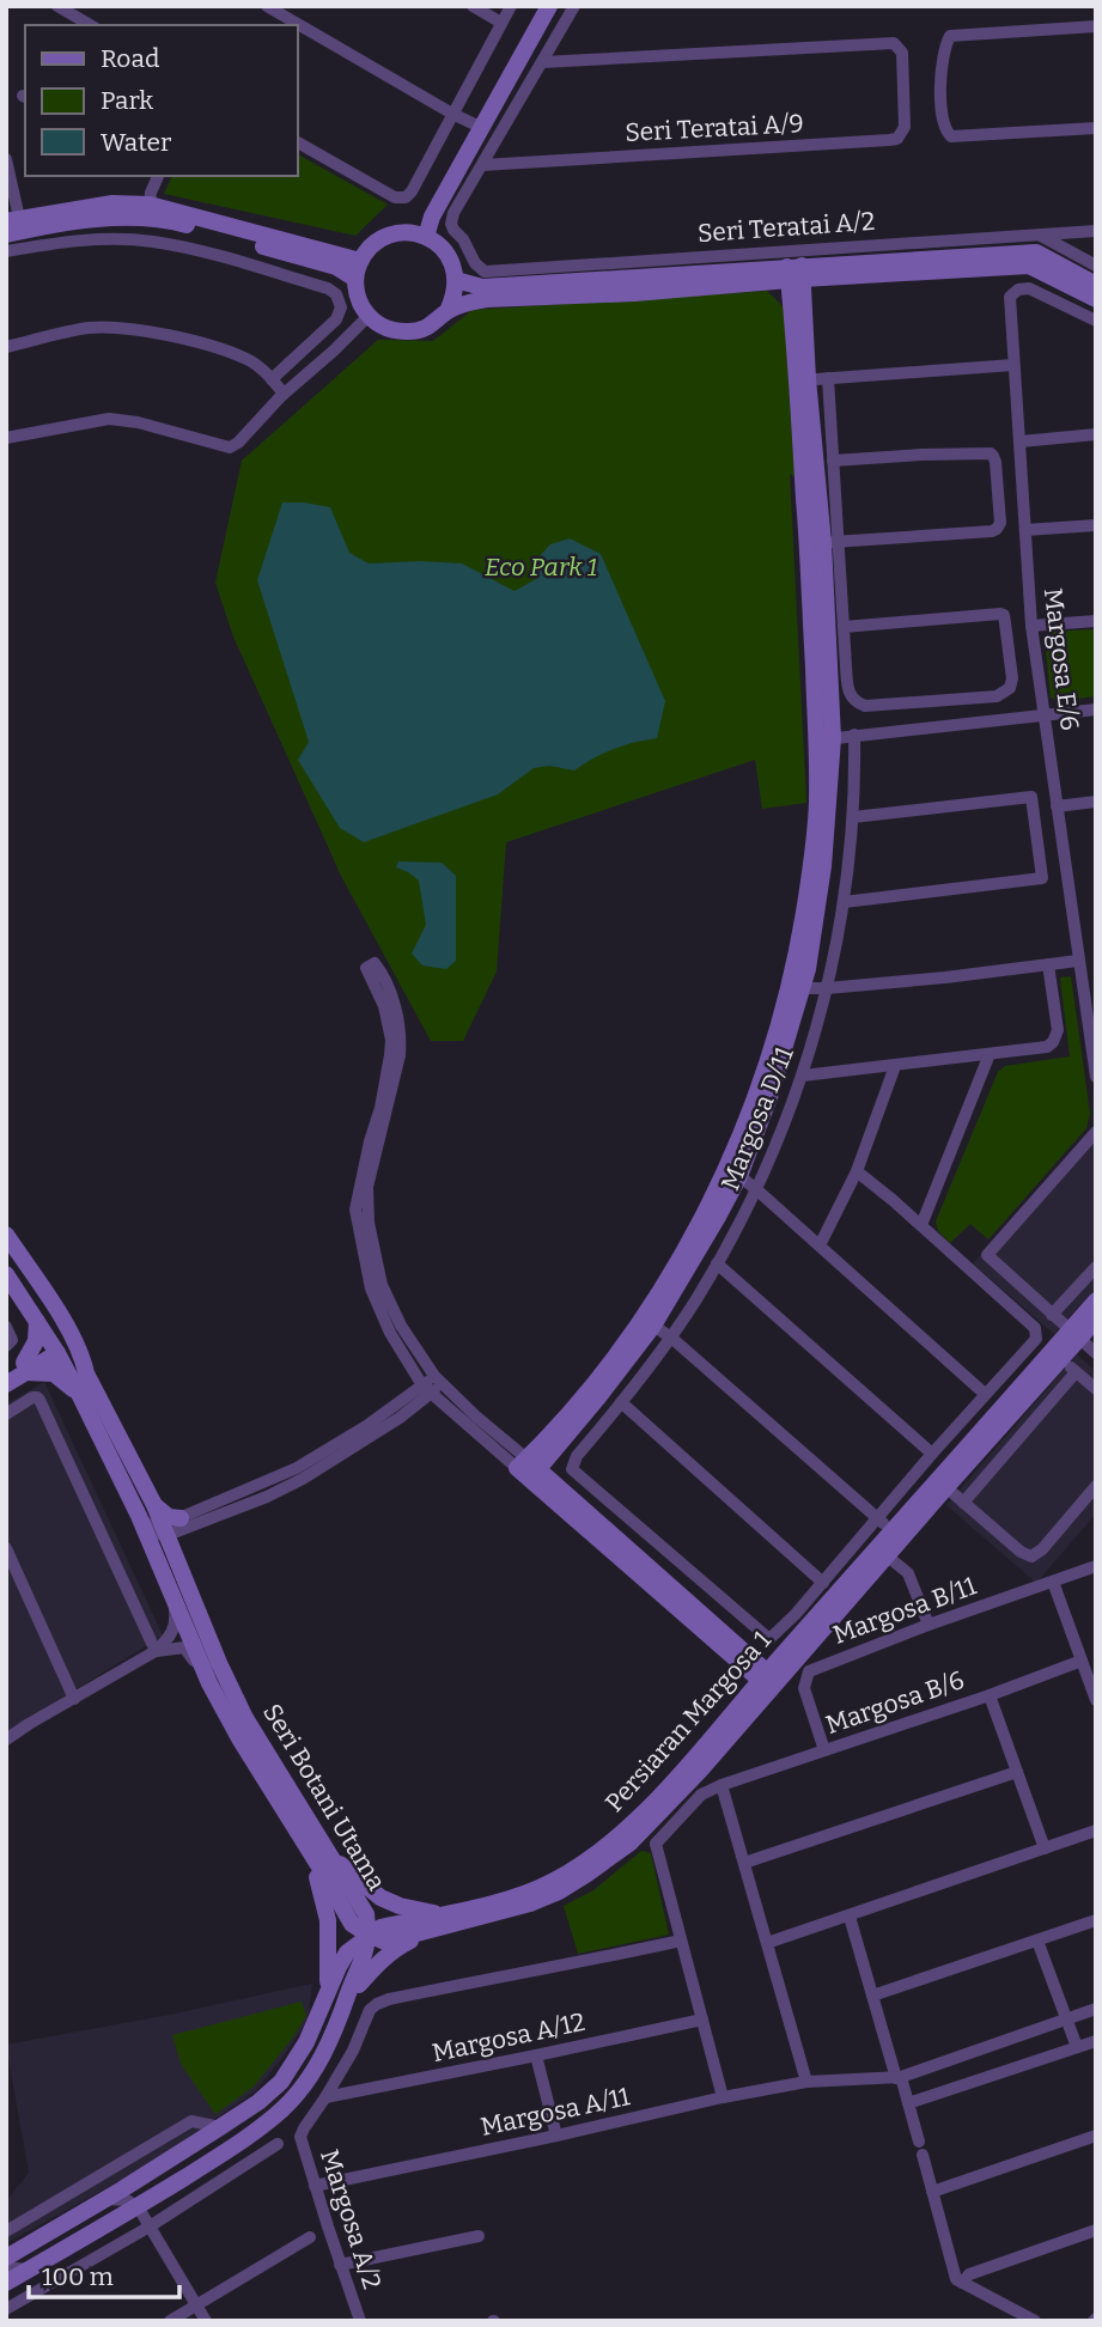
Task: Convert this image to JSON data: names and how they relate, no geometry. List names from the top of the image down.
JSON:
{
  "streets": {
    "street": [
      "Seri Teratai A/9",
      "Seri Teratai A/2",
      "Margosa E/6",
      "Margosa D/11",
      "Margosa B/11",
      "Margosa B/6",
      "Persiaran Margosa 1",
      "Seri Botani Utama",
      "Margosa A/12",
      "Margosa A/11",
      "Margosa A/2"
    ]
  },
  "crossings": [
    ["Seri Teratai A/9", "Seri Teratai A/2"],
    ["Margosa B/11", "Margosa B/6"],
    ["Persiaran Margosa 1", "Seri Botani Utama"],
    ["Margosa A/12", "Margosa A/2"],
    ["Margosa A/11", "Margosa A/2"]
  ],
  "parks": ["Eco Park 1"],
  "legend": ["Road", "Park", "Water"],
  "scale_bar": "100 m"
}
